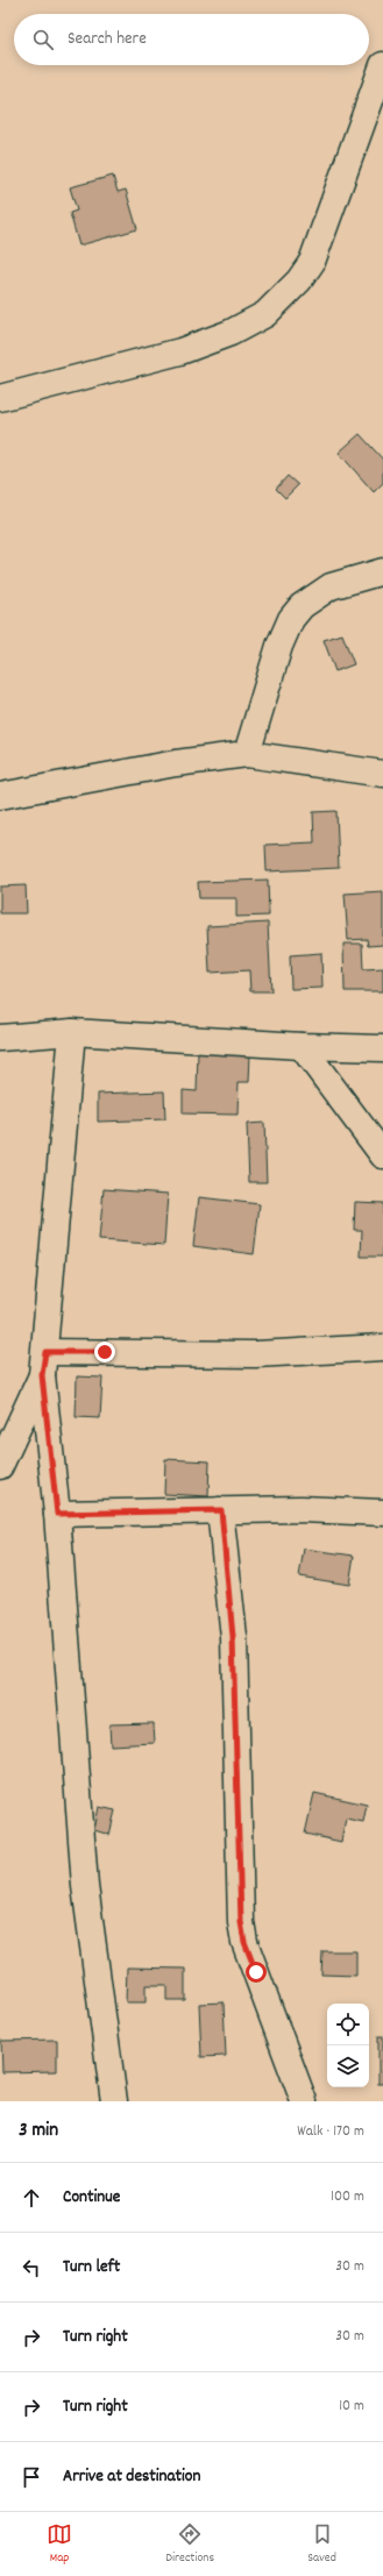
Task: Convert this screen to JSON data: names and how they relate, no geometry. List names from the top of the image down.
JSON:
{
  "page": {
    "search": "Search here",
    "heading": ["3 min", "Walk · 170 m"],
    "list": [
      ["Continue", "100 m"],
      ["Turn left", "30 m"],
      ["Turn right", "30 m"],
      ["Turn right", "10 m"],
      "Arrive at destination"
    ],
    "nav": ["Map", "Directions", "Saved"]
  }
}
